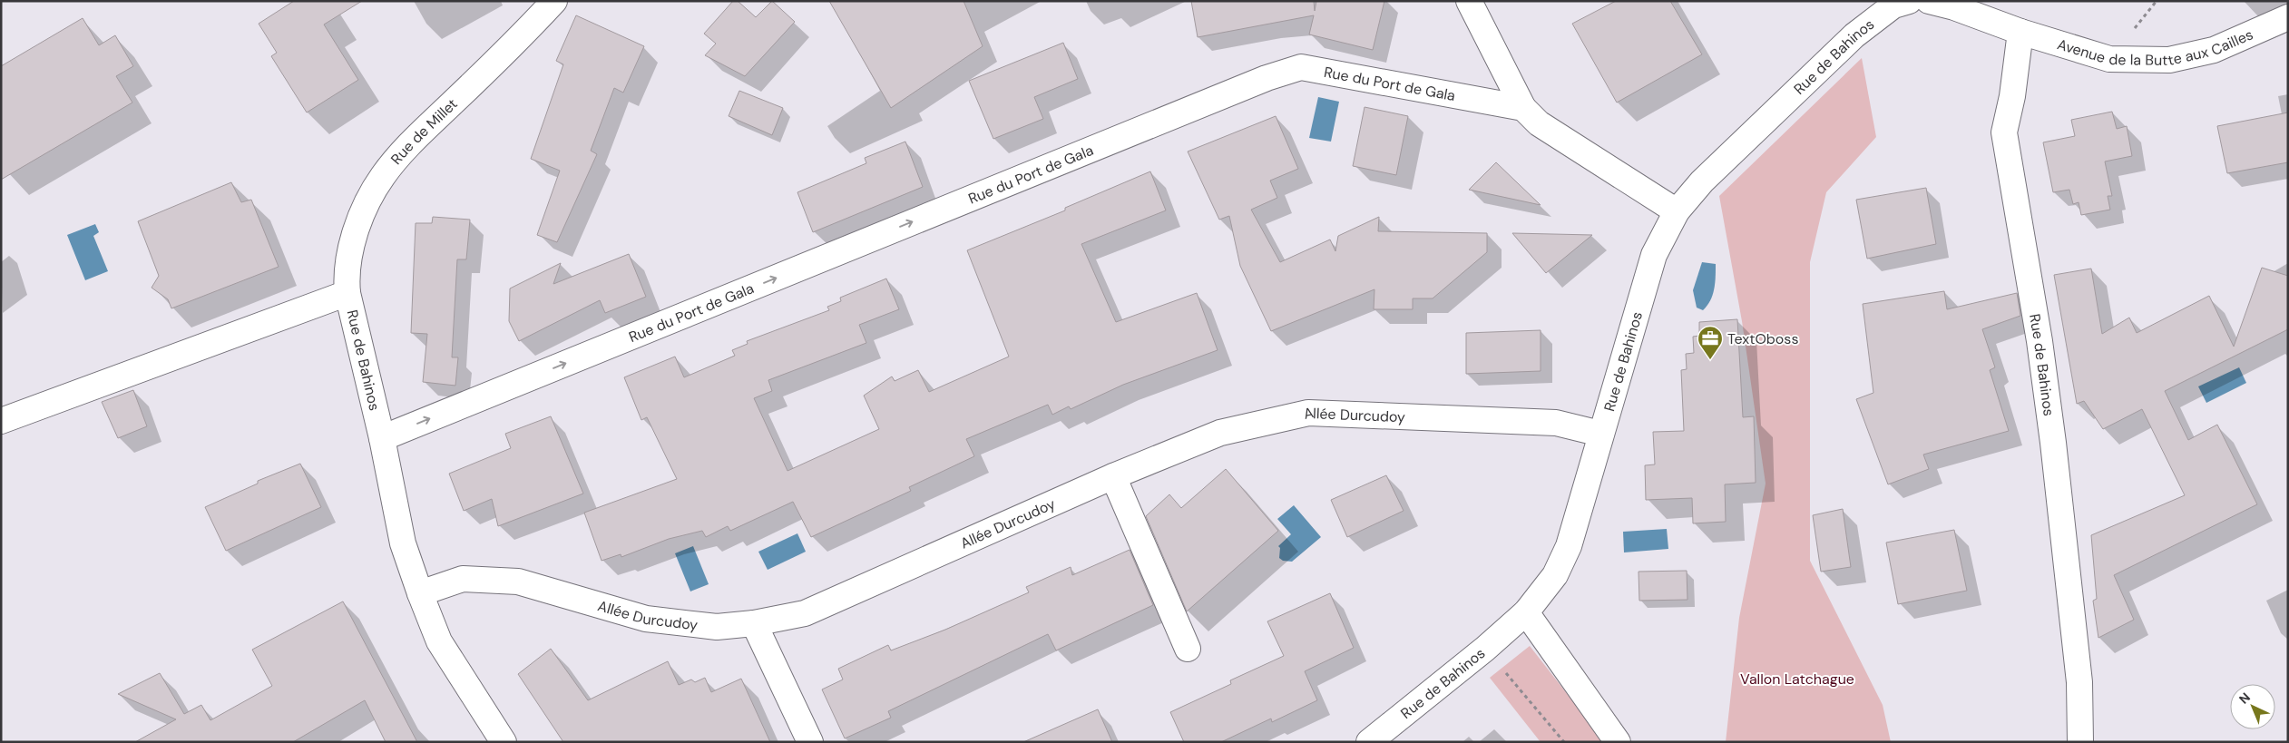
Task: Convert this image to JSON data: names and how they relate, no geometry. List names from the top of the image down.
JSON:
{
  "streets": {
    "street": [
      "Avenue de la Butte aux Cailles",
      "Rue de Bahinos",
      "Rue du Port de Gala",
      "Rue de Millet",
      "Allée Durcudoy"
    ]
  },
  "crossings": [
    ["Avenue de la Butte aux Cailles", "Rue de Bahinos"],
    ["Rue de Bahinos", "Rue du Port de Gala"],
    ["Rue de Bahinos", "Rue de Millet"],
    ["Rue de Bahinos", "Allée Durcudoy"]
  ],
  "one_way": ["Rue du Port de Gala"],
  "parks": ["Vallon Latchague"],
  "places": {
    "office": ["TextOboss"]
  },
  "north": "top left"
}
